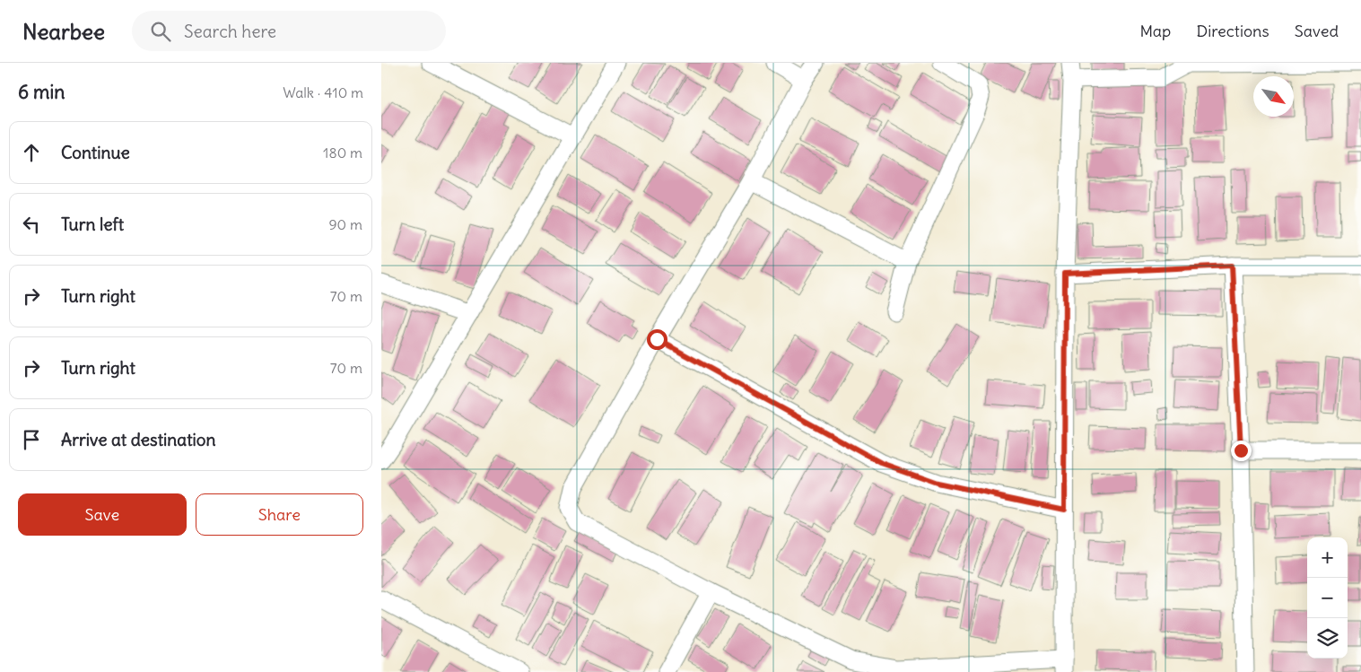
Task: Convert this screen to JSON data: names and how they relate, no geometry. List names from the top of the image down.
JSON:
{
  "north": "bottom right",
  "page": {
    "header": "Nearbee",
    "search": "Search here",
    "nav": ["Map", "Directions", "Saved"],
    "heading": ["6 min", "Walk · 410 m"],
    "list": [
      ["Continue", "180 m"],
      ["Turn left", "90 m"],
      ["Turn right", "70 m"],
      ["Turn right", "70 m"],
      "Arrive at destination"
    ],
    "buttons": ["Save", "Share"],
    "map_buttons": ["+", "−"]
  }
}
